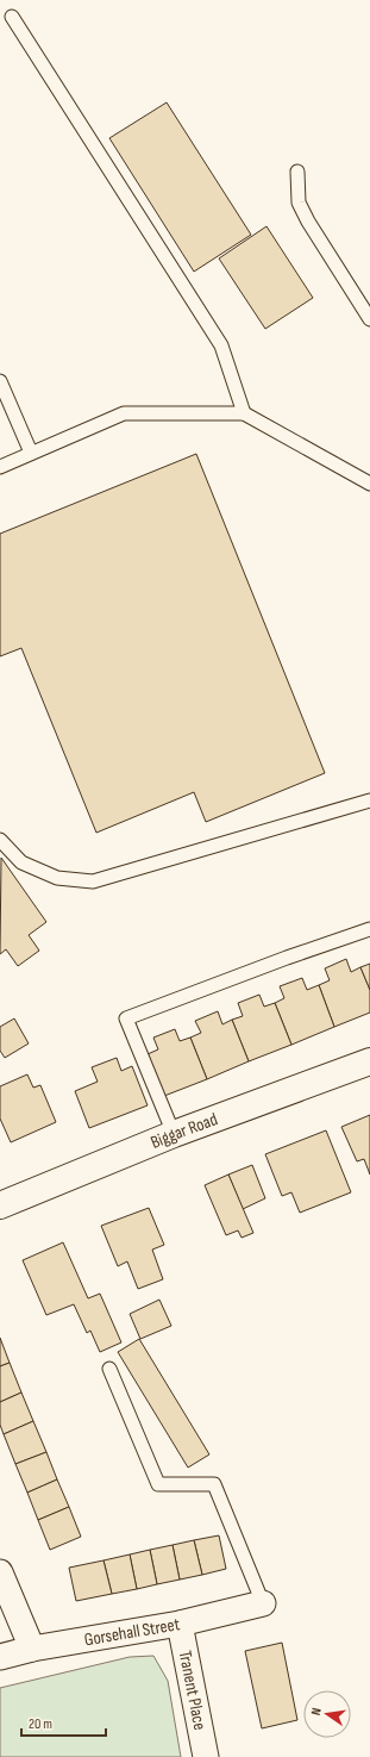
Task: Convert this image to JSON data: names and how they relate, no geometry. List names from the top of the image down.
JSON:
{
  "streets": {
    "street": ["Biggar Road", "Gorsehall Street", "Tranent Place"]
  },
  "crossings": [
    ["Gorsehall Street", "Tranent Place"]
  ],
  "scale_bar": "20 m",
  "north": "left"
}
